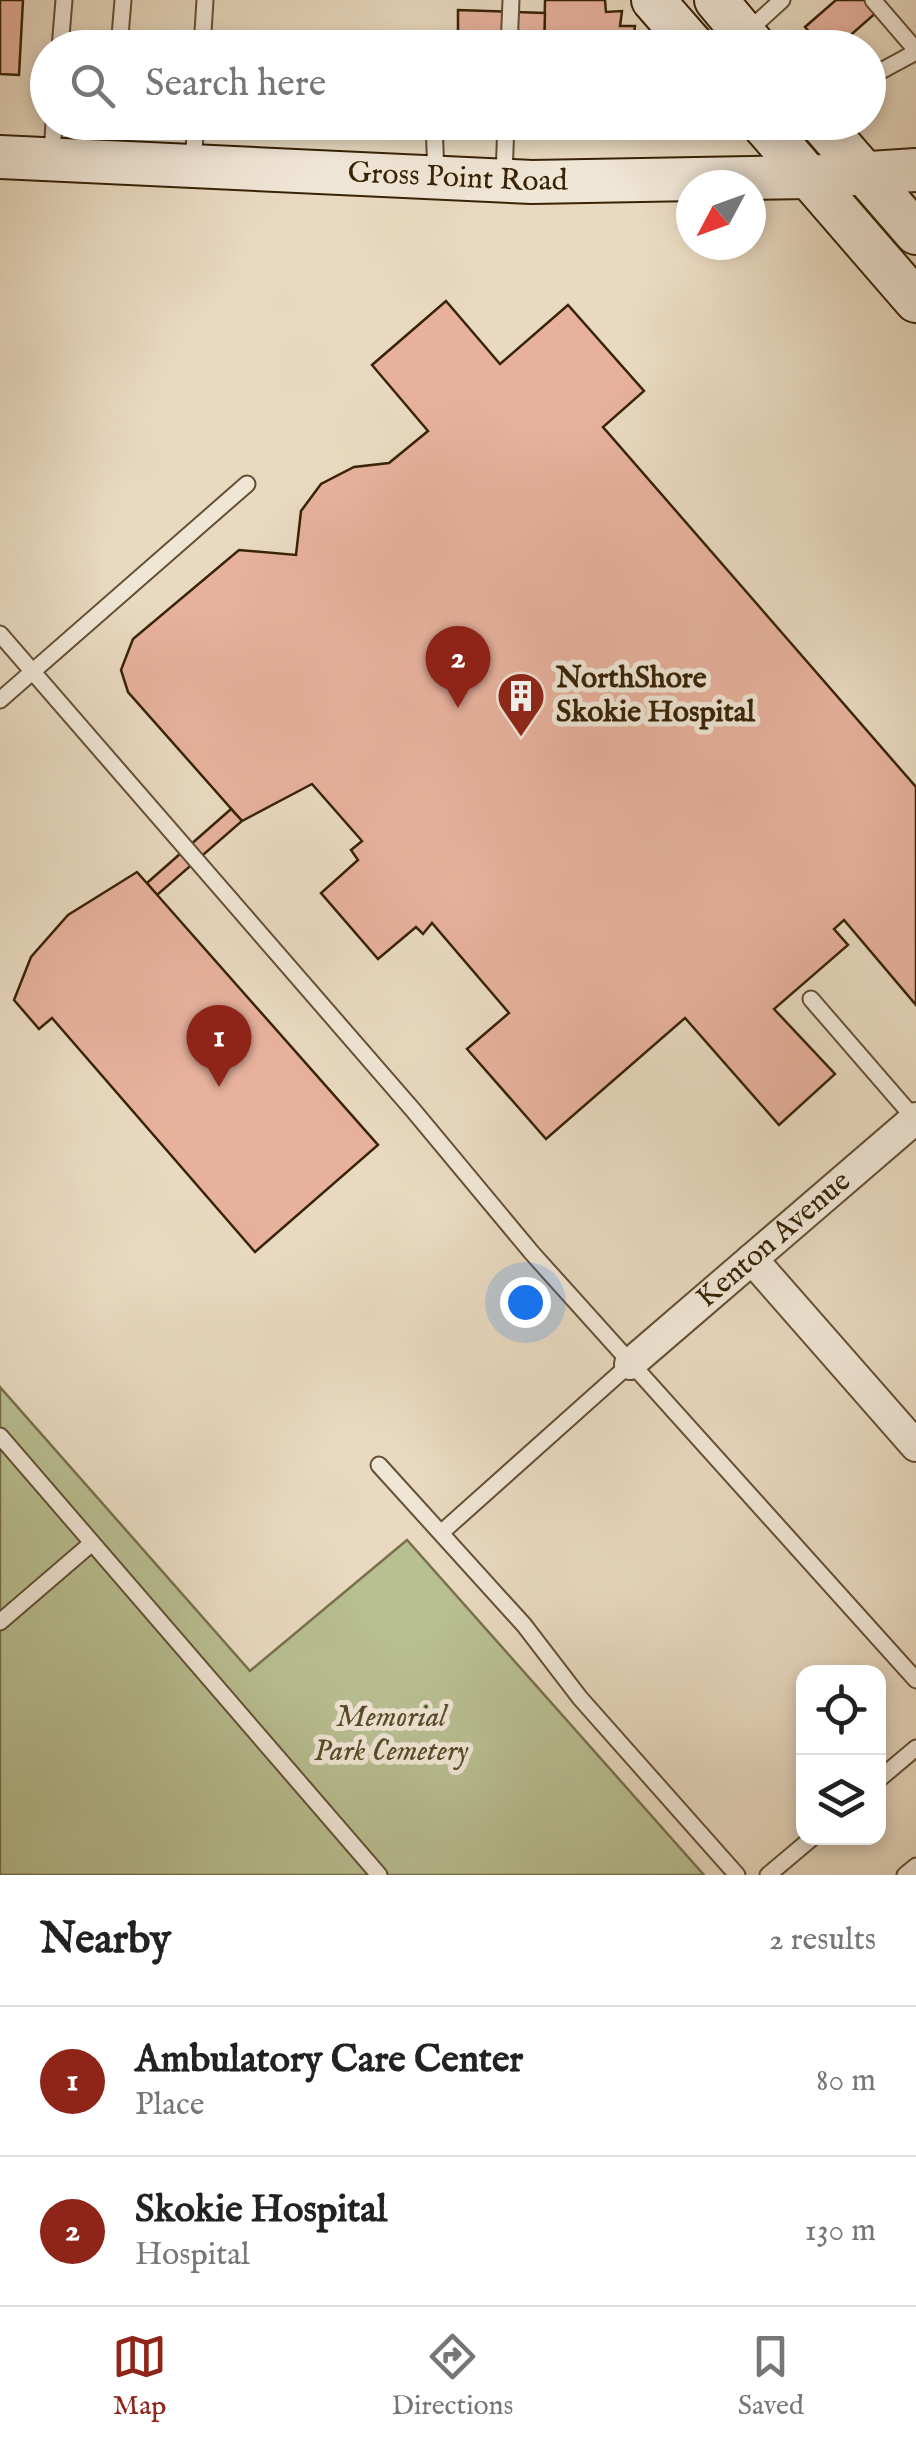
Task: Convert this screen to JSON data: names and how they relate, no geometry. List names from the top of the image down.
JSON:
{
  "streets": {
    "main road": ["Gross Point Road"],
    "street": ["Kenton Avenue"]
  },
  "parks": ["Memorial Park Cemetery"],
  "places": {
    "building": ["NorthShore Skokie Hospital"]
  },
  "north": "bottom left",
  "page": {
    "search": "Search here",
    "pins": ["2", "1"],
    "heading": ["Nearby", "2 results"],
    "list": [
      {
        "mark": "1",
        "name": "Ambulatory Care Center",
        "note": "Place",
        "value": "80 m"
      },
      {
        "mark": "2",
        "name": "Skokie Hospital",
        "note": "Hospital",
        "value": "130 m"
      }
    ],
    "nav": ["Map", "Directions", "Saved"]
  }
}
